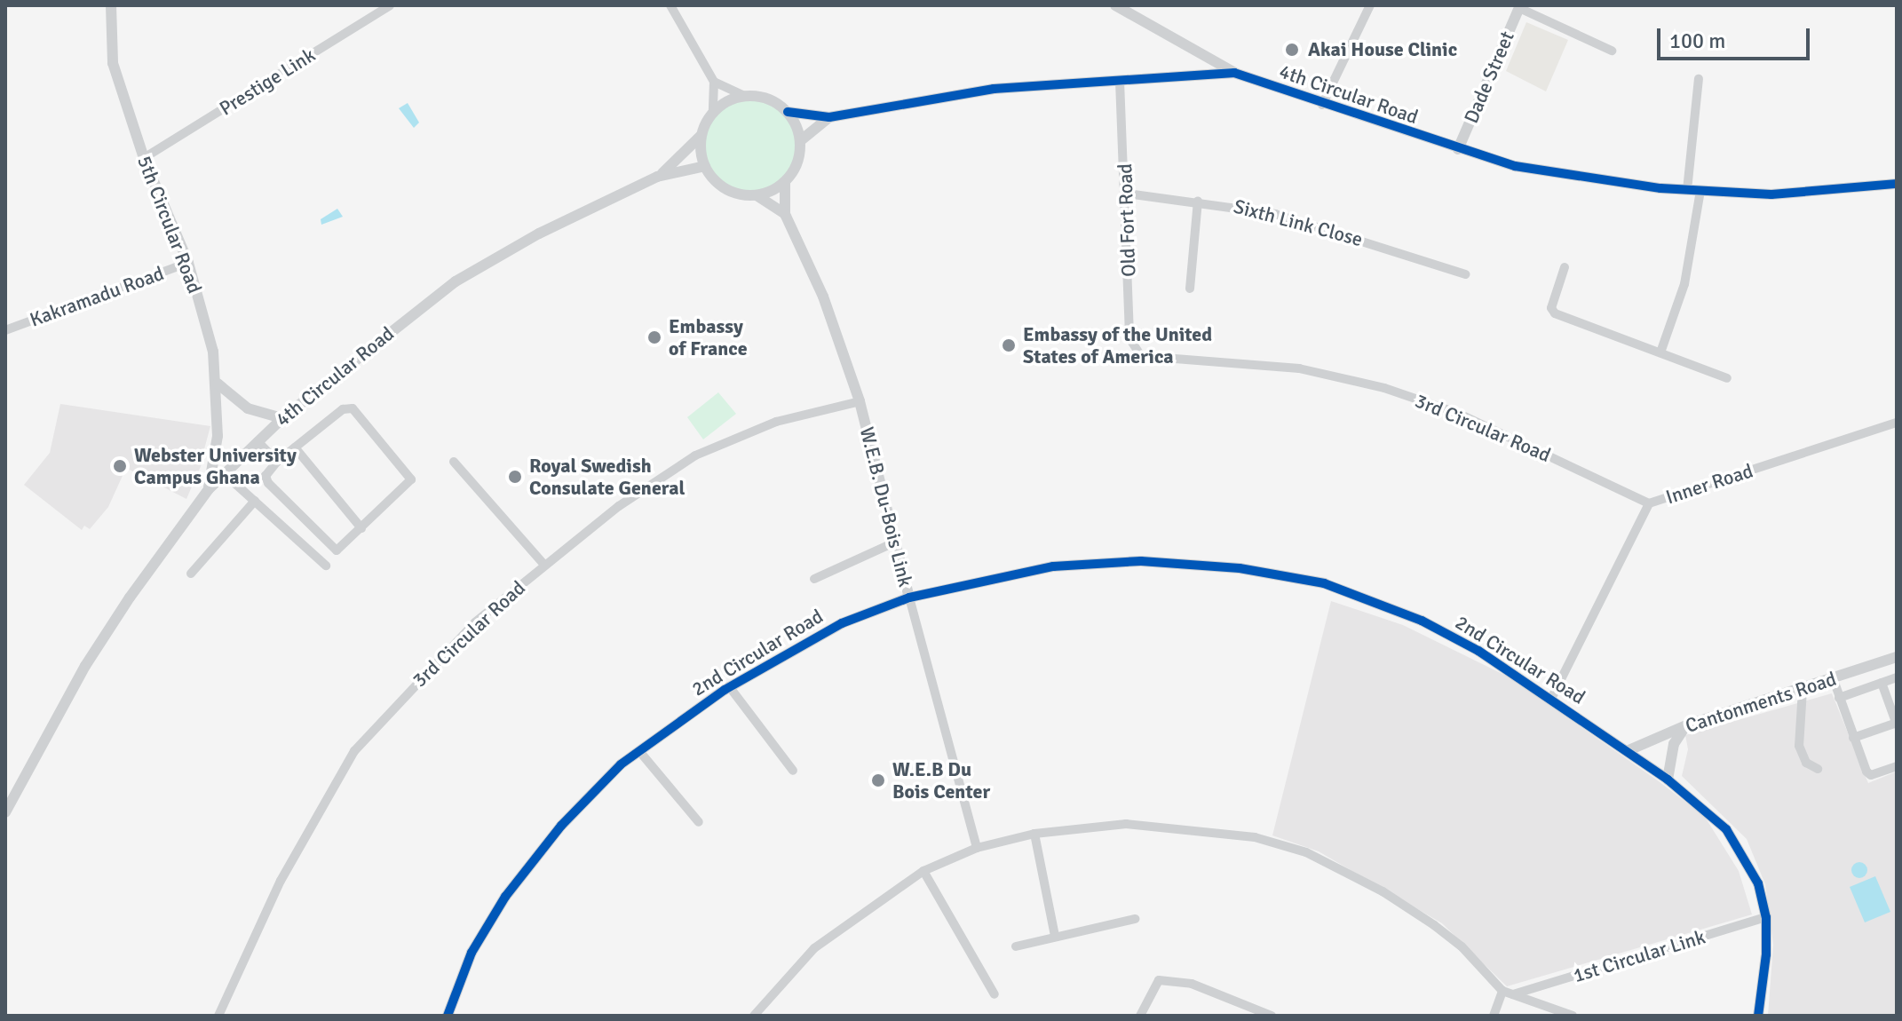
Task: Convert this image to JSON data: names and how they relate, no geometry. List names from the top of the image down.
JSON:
{
  "streets": {
    "street": [
      "Dade Street",
      "Prestige Link",
      "4th Circular Road",
      "Old Fort Road",
      "Sixth Link Close",
      "5th Circular Road",
      "Kakramadu Road",
      "3rd Circular Road",
      "Inner Road",
      "W.E.B. Du-Bois Link",
      "2nd Circular Road",
      "Cantonments Road",
      "1st Circular Link"
    ]
  },
  "crossings": [
    ["Dade Street", "4th Circular Road"],
    ["Prestige Link", "5th Circular Road"],
    ["4th Circular Road", "Old Fort Road"],
    ["4th Circular Road", "5th Circular Road"],
    ["4th Circular Road", "W.E.B. Du-Bois Link"],
    ["Old Fort Road", "Sixth Link Close"],
    ["Old Fort Road", "3rd Circular Road"],
    ["5th Circular Road", "Kakramadu Road"],
    ["3rd Circular Road", "Inner Road"],
    ["3rd Circular Road", "W.E.B. Du-Bois Link"],
    ["Inner Road", "2nd Circular Road"],
    ["W.E.B. Du-Bois Link", "2nd Circular Road"],
    ["2nd Circular Road", "Cantonments Road"],
    ["2nd Circular Road", "1st Circular Link"]
  ],
  "places": [
    "Akai House Clinic",
    "Embassy of France",
    "Embassy of the United States of America",
    "Webster University Campus Ghana",
    "Royal Swedish Consulate General",
    "W.E.B Du Bois Center"
  ],
  "scale_bar": "100 m"
}
